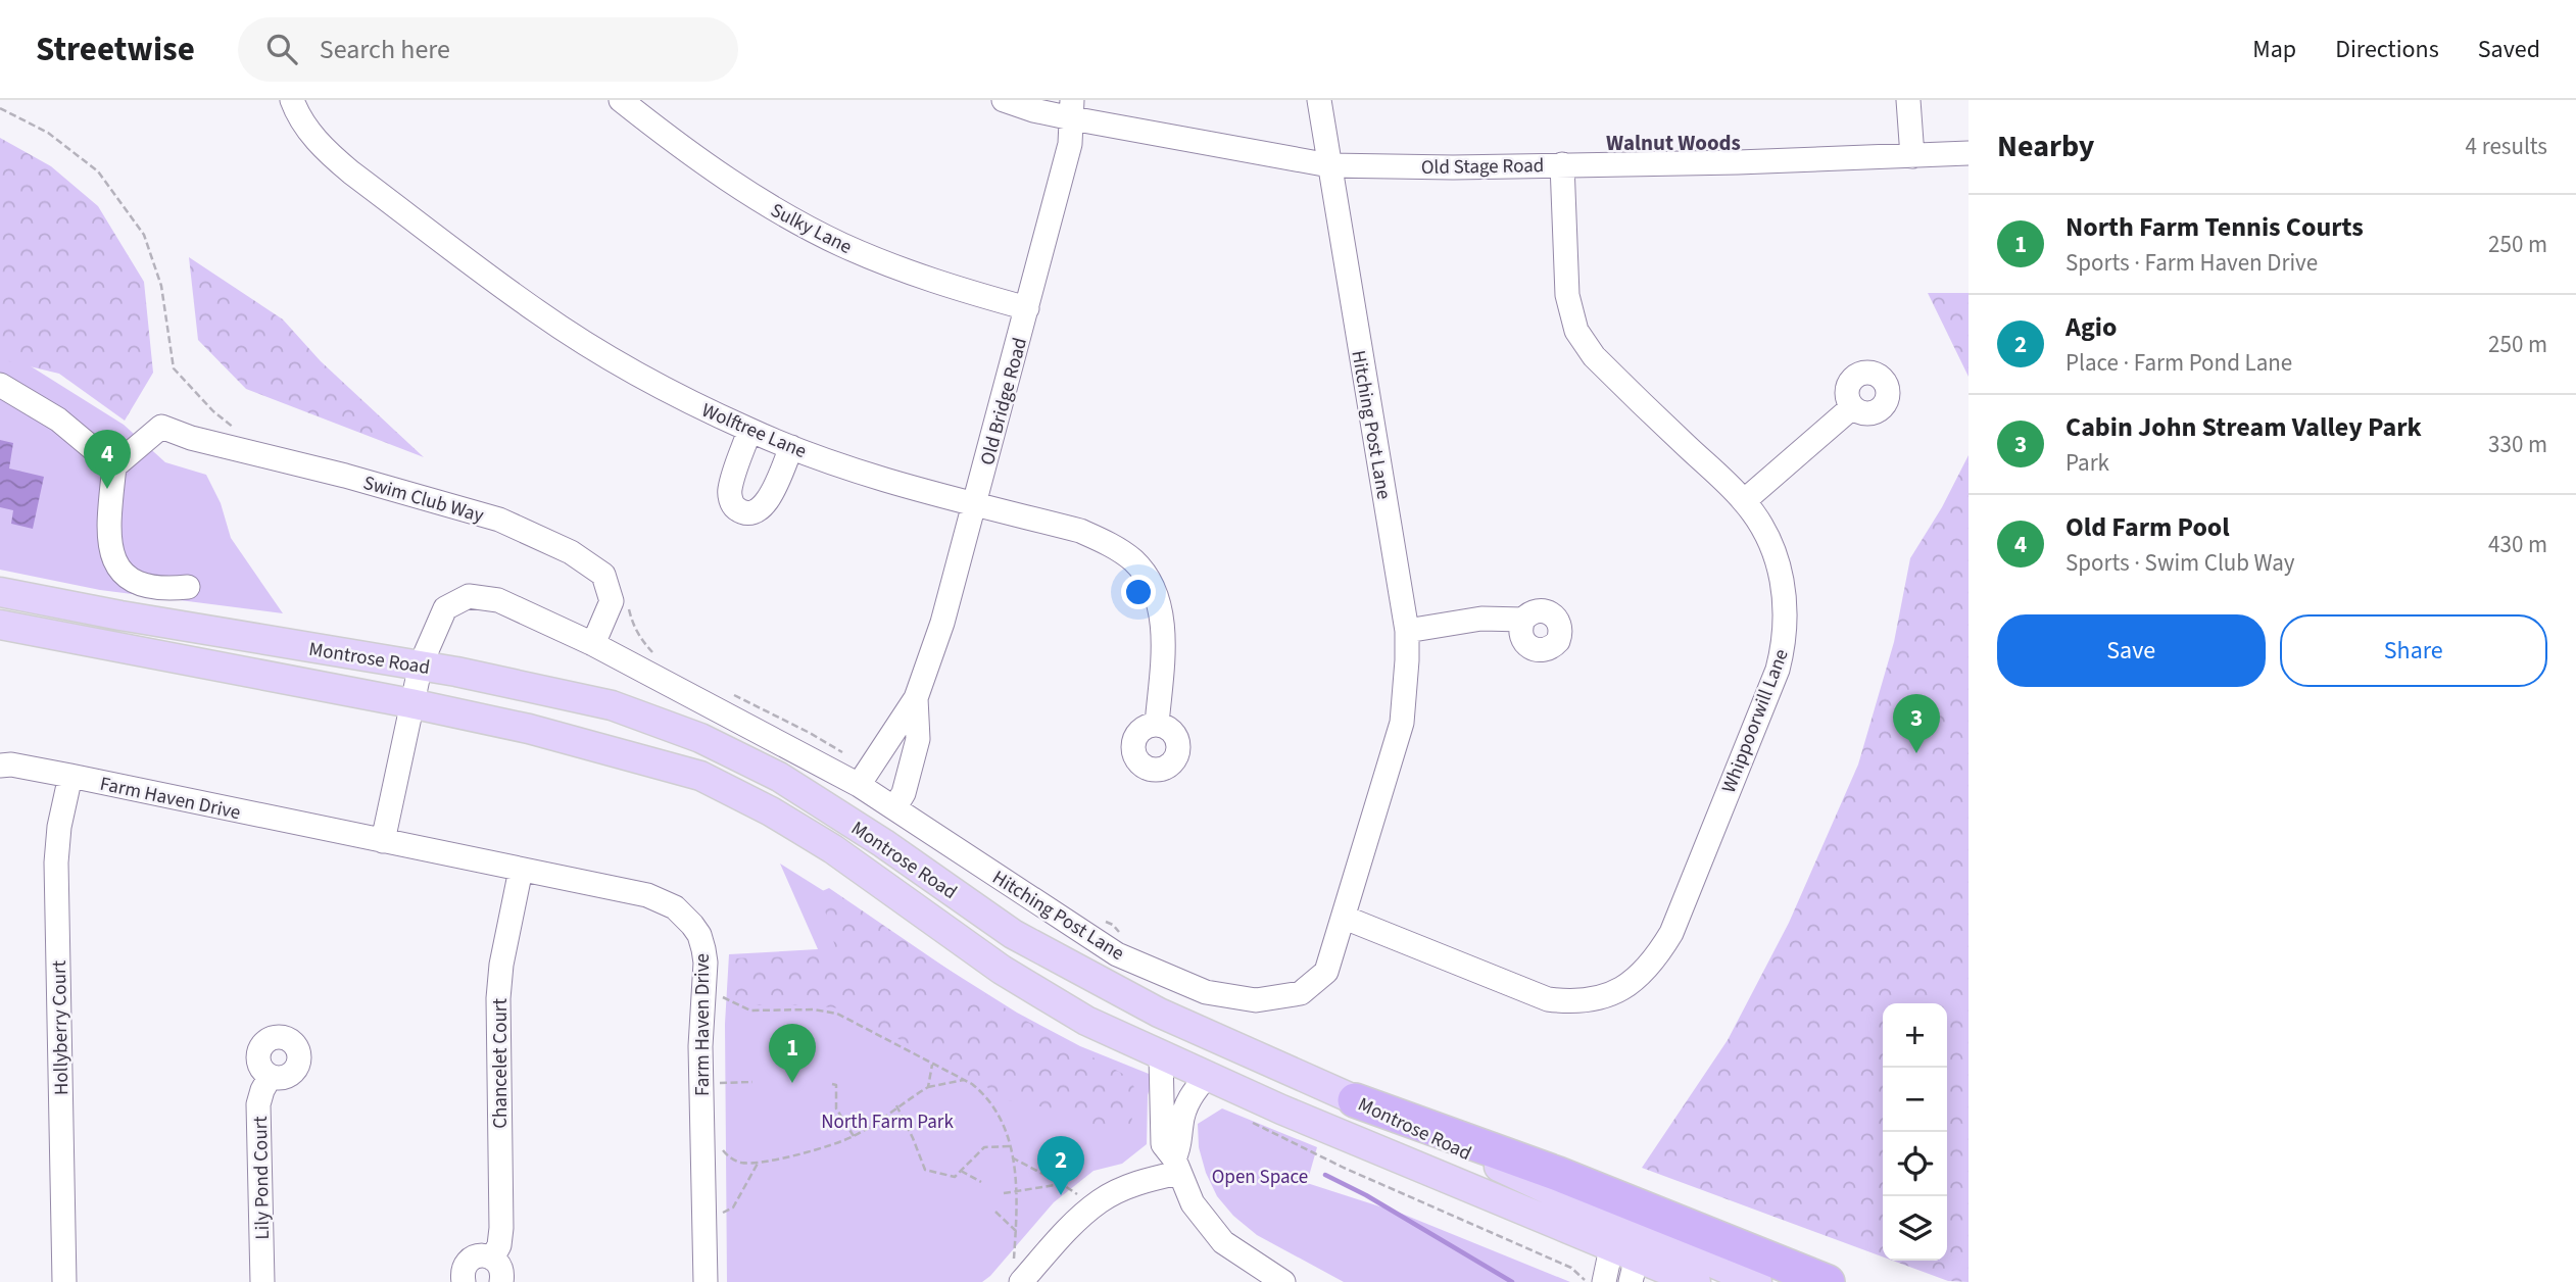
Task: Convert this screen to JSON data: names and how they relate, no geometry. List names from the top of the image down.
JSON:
{
  "streets": {
    "main road": ["Montrose Road"],
    "street": [
      "Old Stage Road",
      "Sulky Lane",
      "Old Bridge Road",
      "Hitching Post Lane",
      "Wolftree Lane",
      "Swim Club Way",
      "Whippoorwill Lane",
      "Farm Haven Drive",
      "Hollyberry Court",
      "Chancelet Court",
      "Lily Pond Court"
    ]
  },
  "crossings": [
    ["Old Stage Road", "Old Bridge Road"],
    ["Old Stage Road", "Hitching Post Lane"],
    ["Old Stage Road", "Whippoorwill Lane"],
    ["Sulky Lane", "Old Bridge Road"],
    ["Old Bridge Road", "Hitching Post Lane"],
    ["Old Bridge Road", "Wolftree Lane"],
    ["Hitching Post Lane", "Swim Club Way"],
    ["Hitching Post Lane", "Montrose Road"],
    ["Hitching Post Lane", "Whippoorwill Lane"],
    ["Farm Haven Drive", "Hollyberry Court"],
    ["Farm Haven Drive", "Chancelet Court"]
  ],
  "districts": ["Walnut Woods"],
  "parks": ["North Farm Park", "Open Space"],
  "page": {
    "header": "Streetwise",
    "search": "Search here",
    "nav": ["Map", "Directions", "Saved"],
    "heading": ["Nearby", "4 results"],
    "list": [
      {
        "mark": "1",
        "name": "North Farm Tennis Courts",
        "note": "Sports · Farm Haven Drive",
        "value": "250 m"
      },
      {
        "mark": "2",
        "name": "Agio",
        "note": "Place · Farm Pond Lane",
        "value": "250 m"
      },
      {
        "mark": "3",
        "name": "Cabin John Stream Valley Park",
        "note": "Park",
        "value": "330 m"
      },
      {
        "mark": "4",
        "name": "Old Farm Pool",
        "note": "Sports · Swim Club Way",
        "value": "430 m"
      }
    ],
    "pins": [
      "4",
      "3",
      "1",
      "2"
    ],
    "buttons": ["Save", "Share"],
    "map_buttons": ["+", "−"]
  }
}
